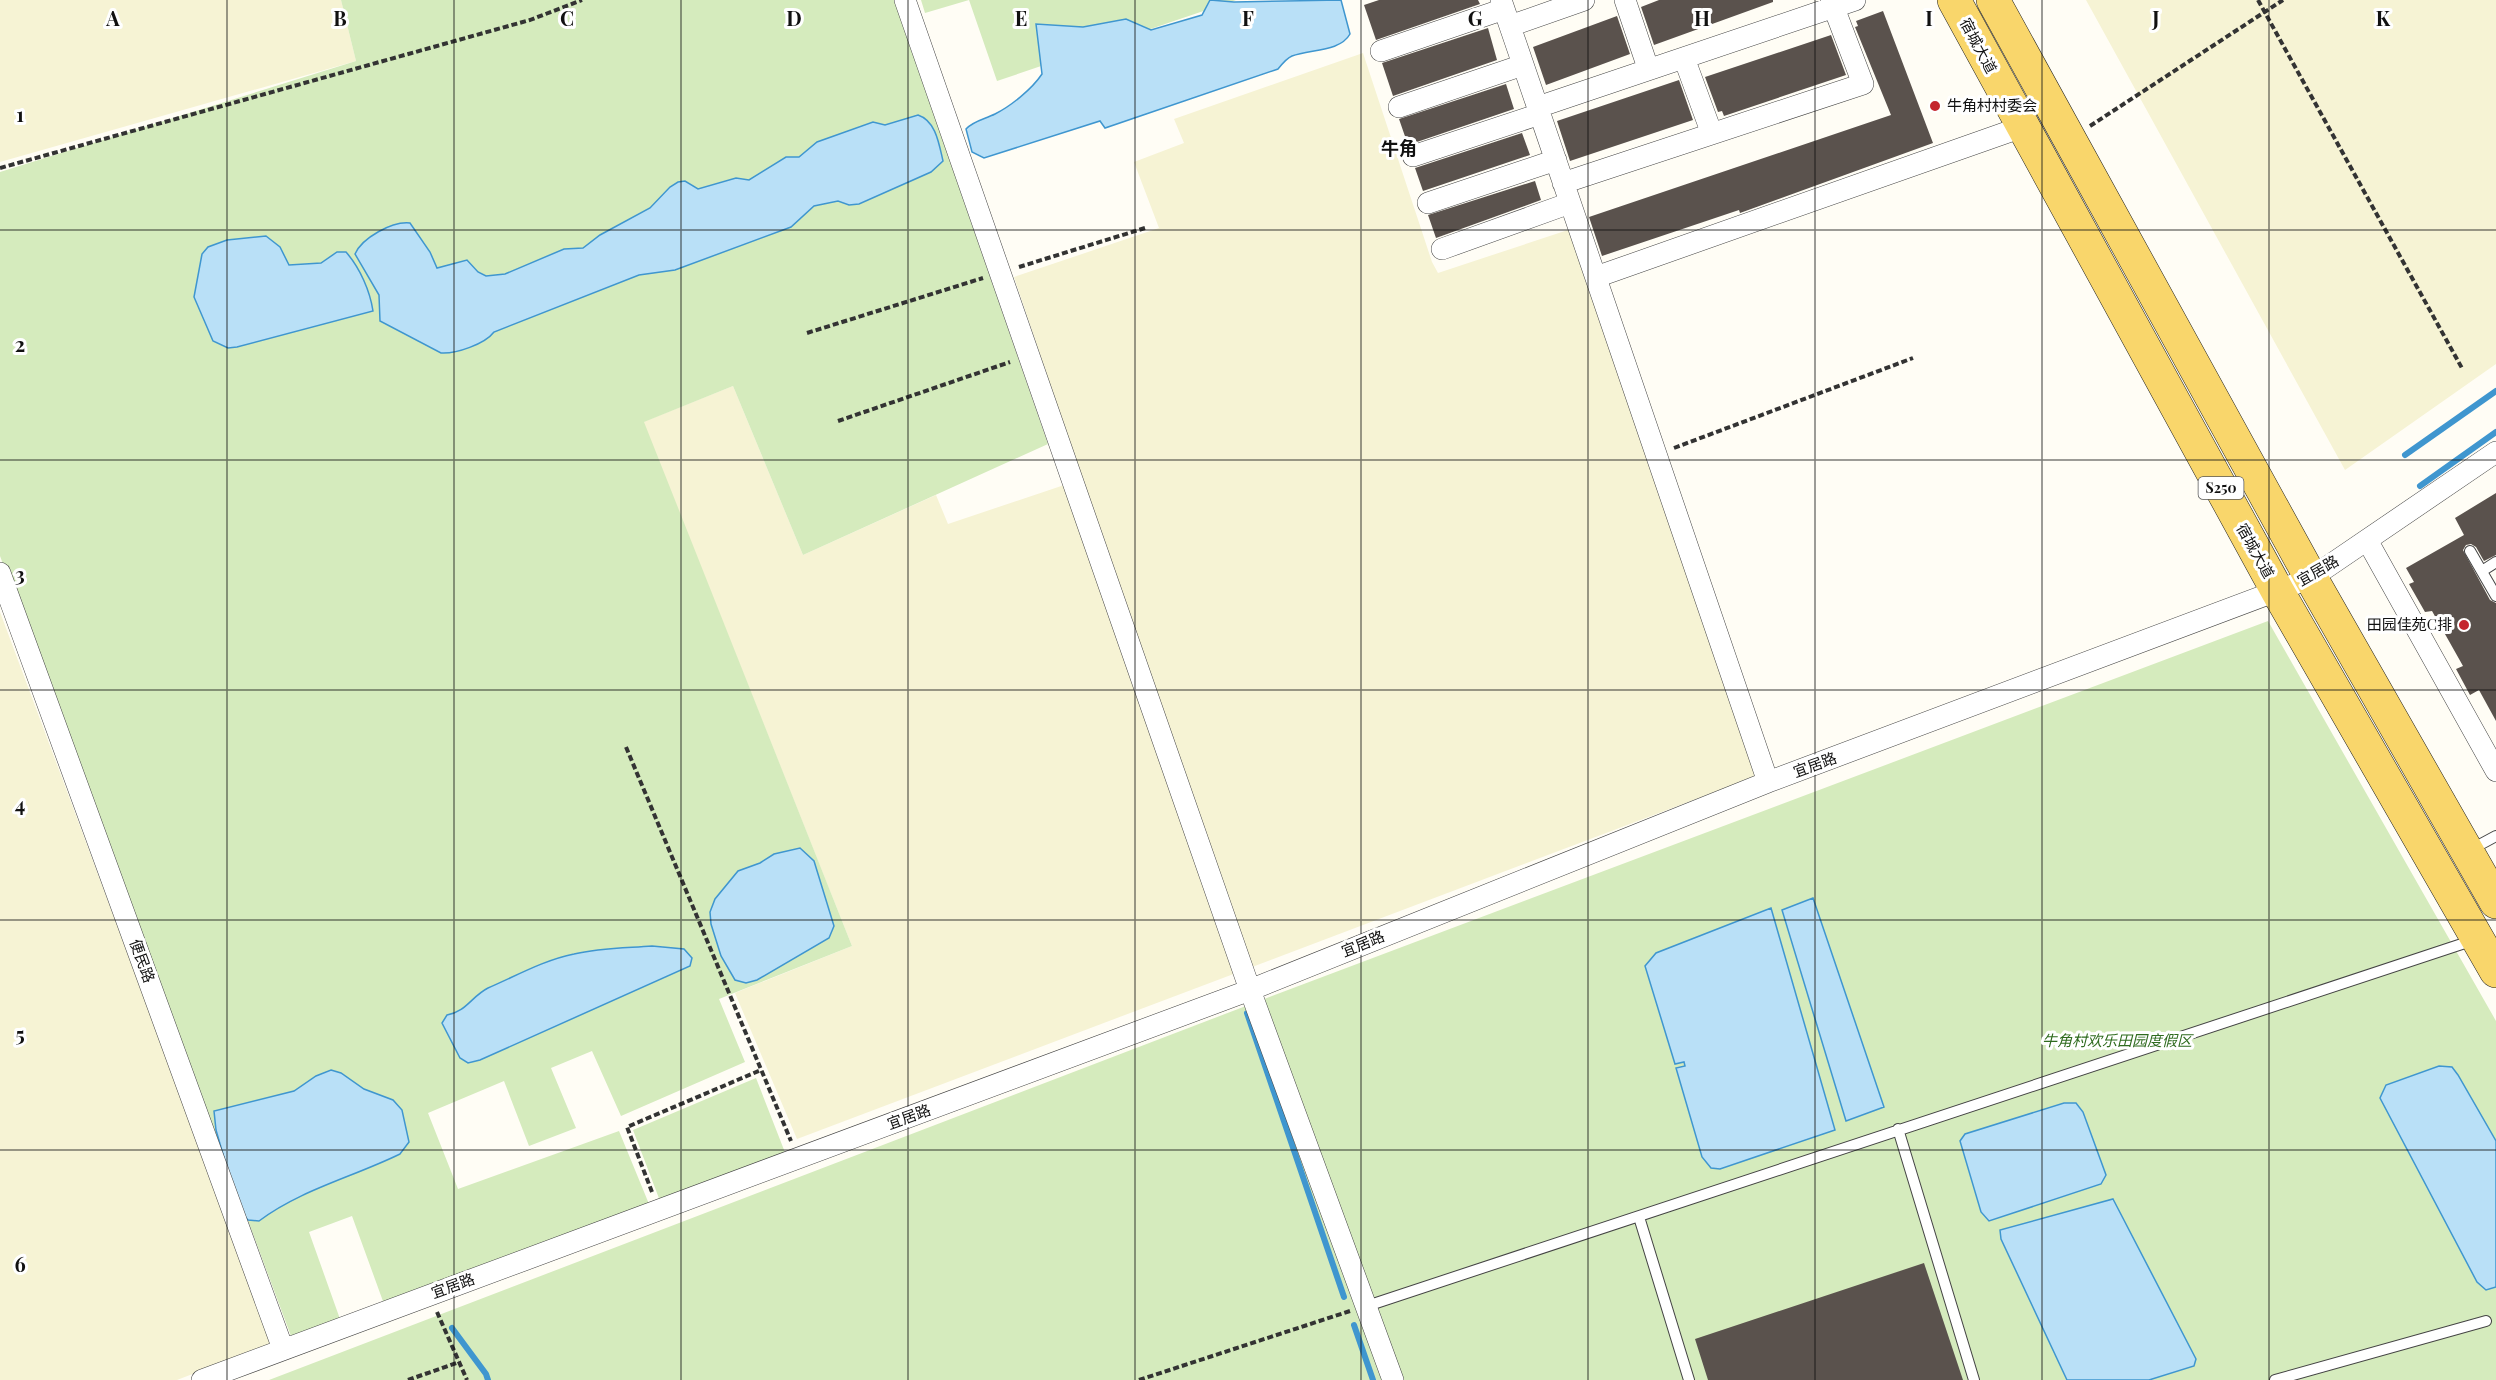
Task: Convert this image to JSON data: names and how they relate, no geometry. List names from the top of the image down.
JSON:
{
  "streets": {
    "main road": ["宿城大道", "S250"],
    "street": ["宜居路", "便民路"]
  },
  "crossings": [
    ["宿城大道", "宜居路"],
    ["S250", "宜居路"],
    ["宜居路", "便民路"]
  ],
  "districts": ["牛角"],
  "parks": ["牛角村欢乐田园度假区"],
  "places": ["牛角村村委会", "田园佳苑C排"],
  "grid": {
    "columns": [
      "A",
      "B",
      "C",
      "D",
      "E",
      "F",
      "G",
      "H",
      "I",
      "J",
      "K"
    ],
    "rows": [
      "1",
      "2",
      "3",
      "4",
      "5",
      "6"
    ]
  }
}
